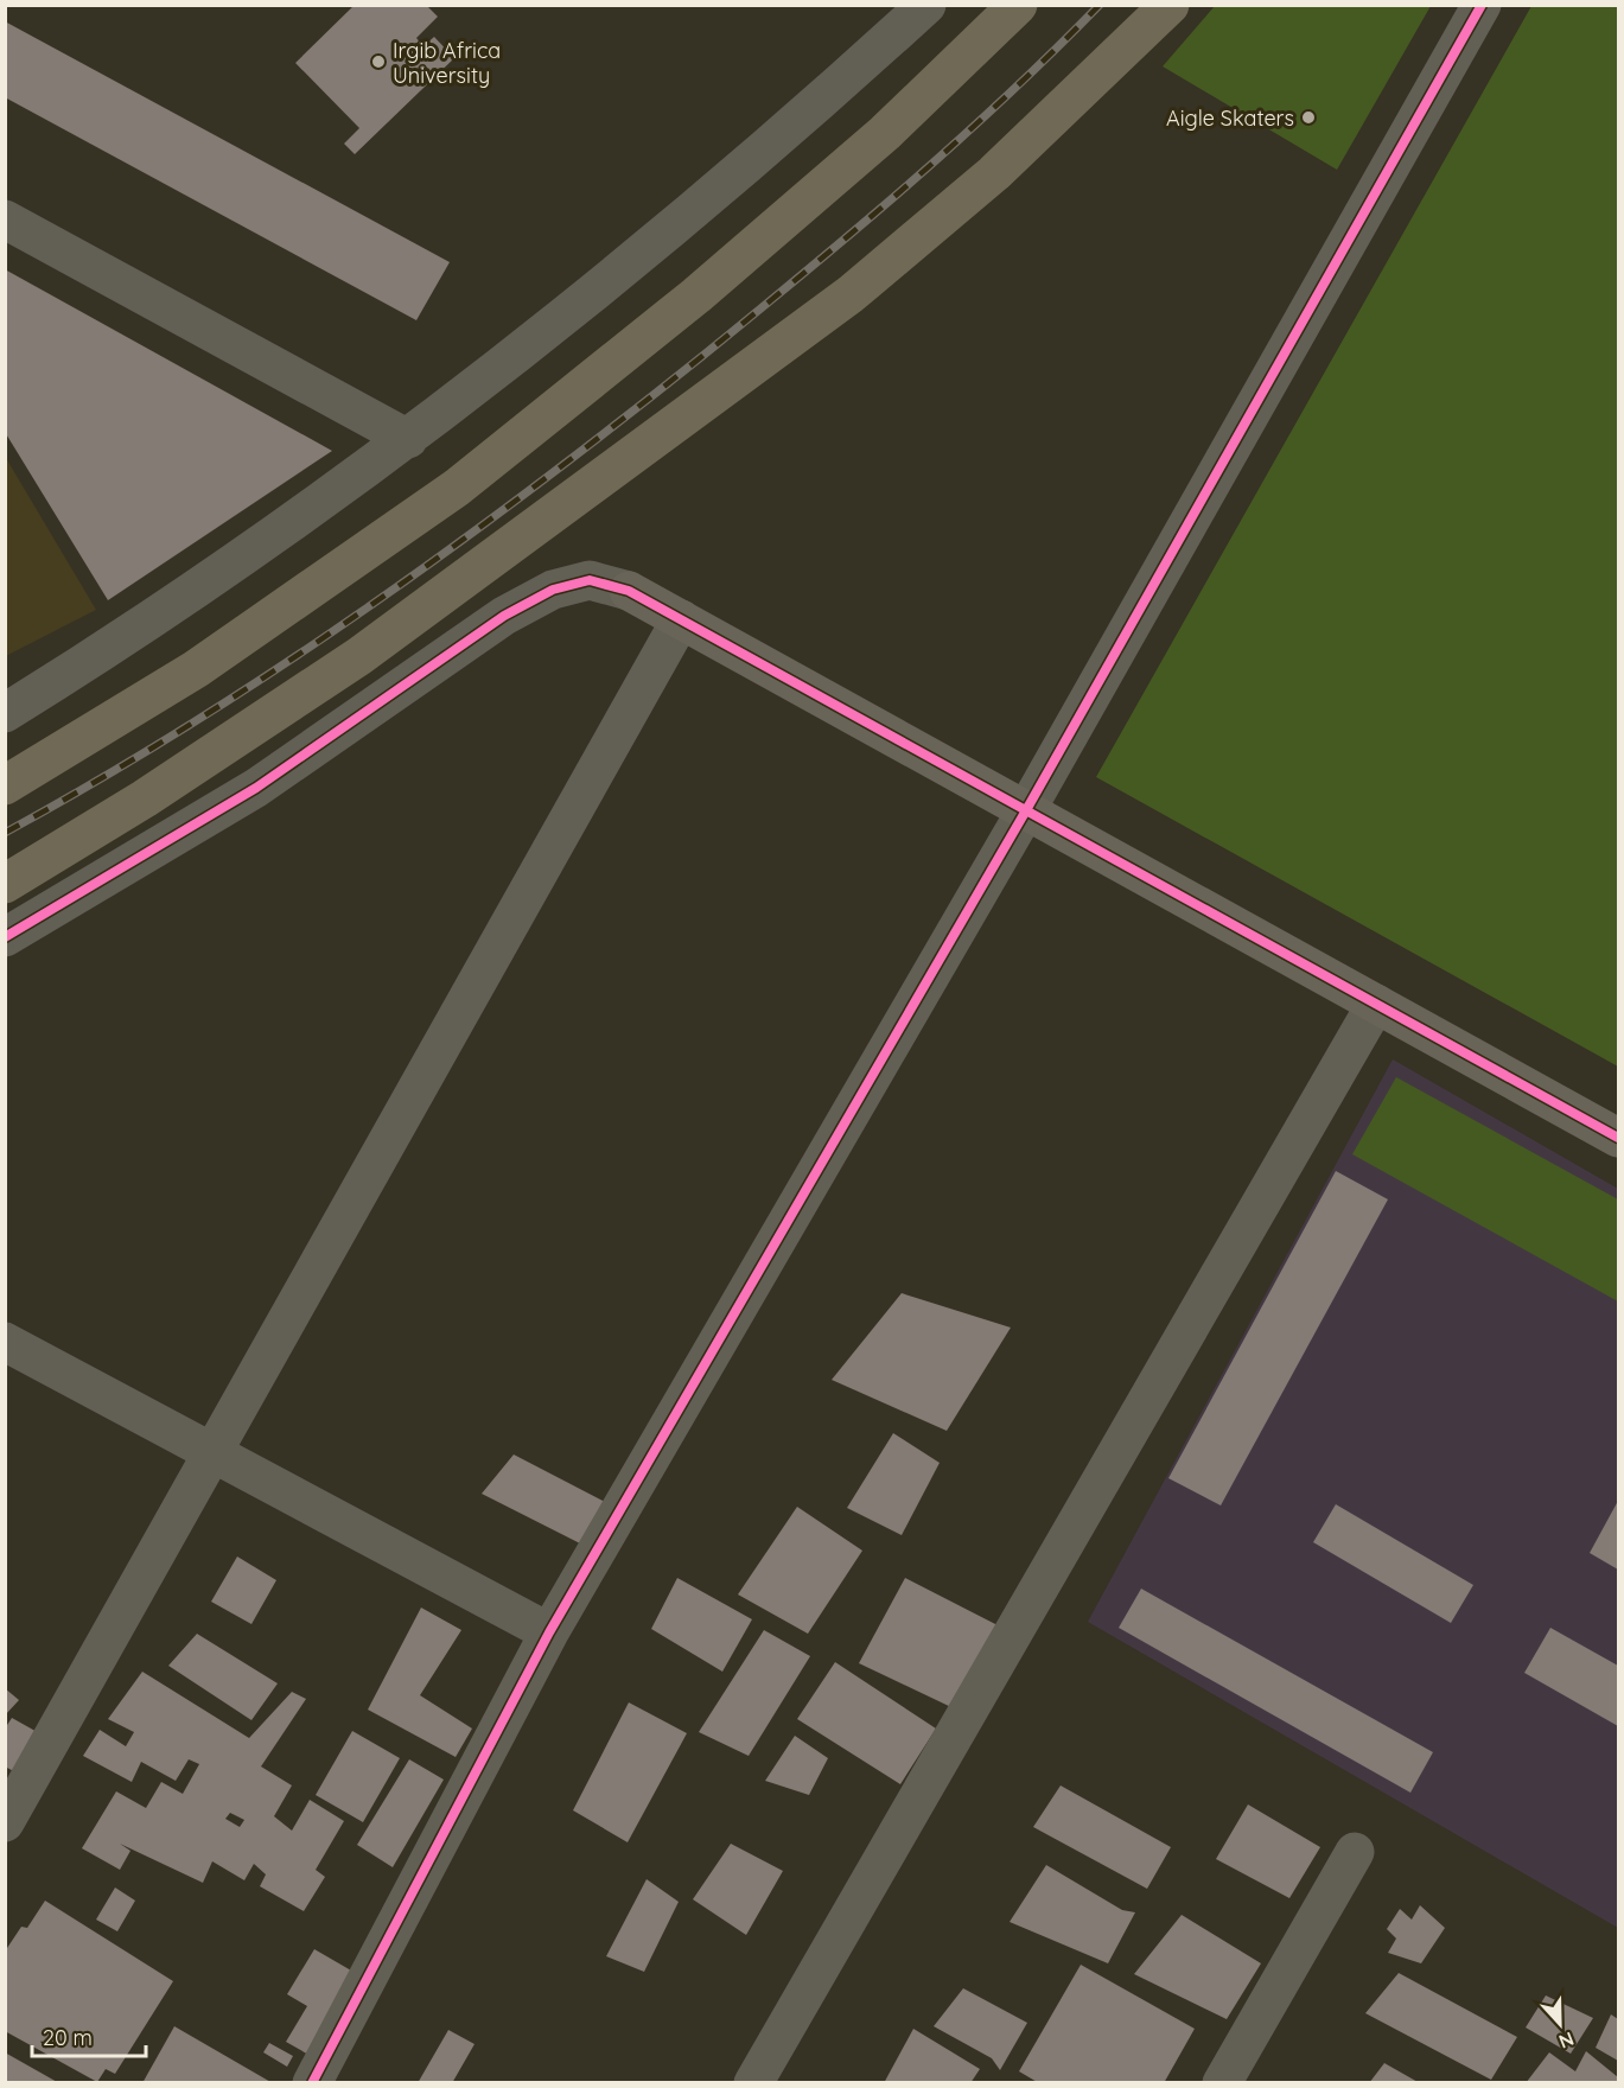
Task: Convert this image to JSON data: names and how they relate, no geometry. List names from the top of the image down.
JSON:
{
  "places": ["Irgib Africa University", "Aigle Skaters"],
  "scale_bar": "20 m",
  "north": "bottom"
}
